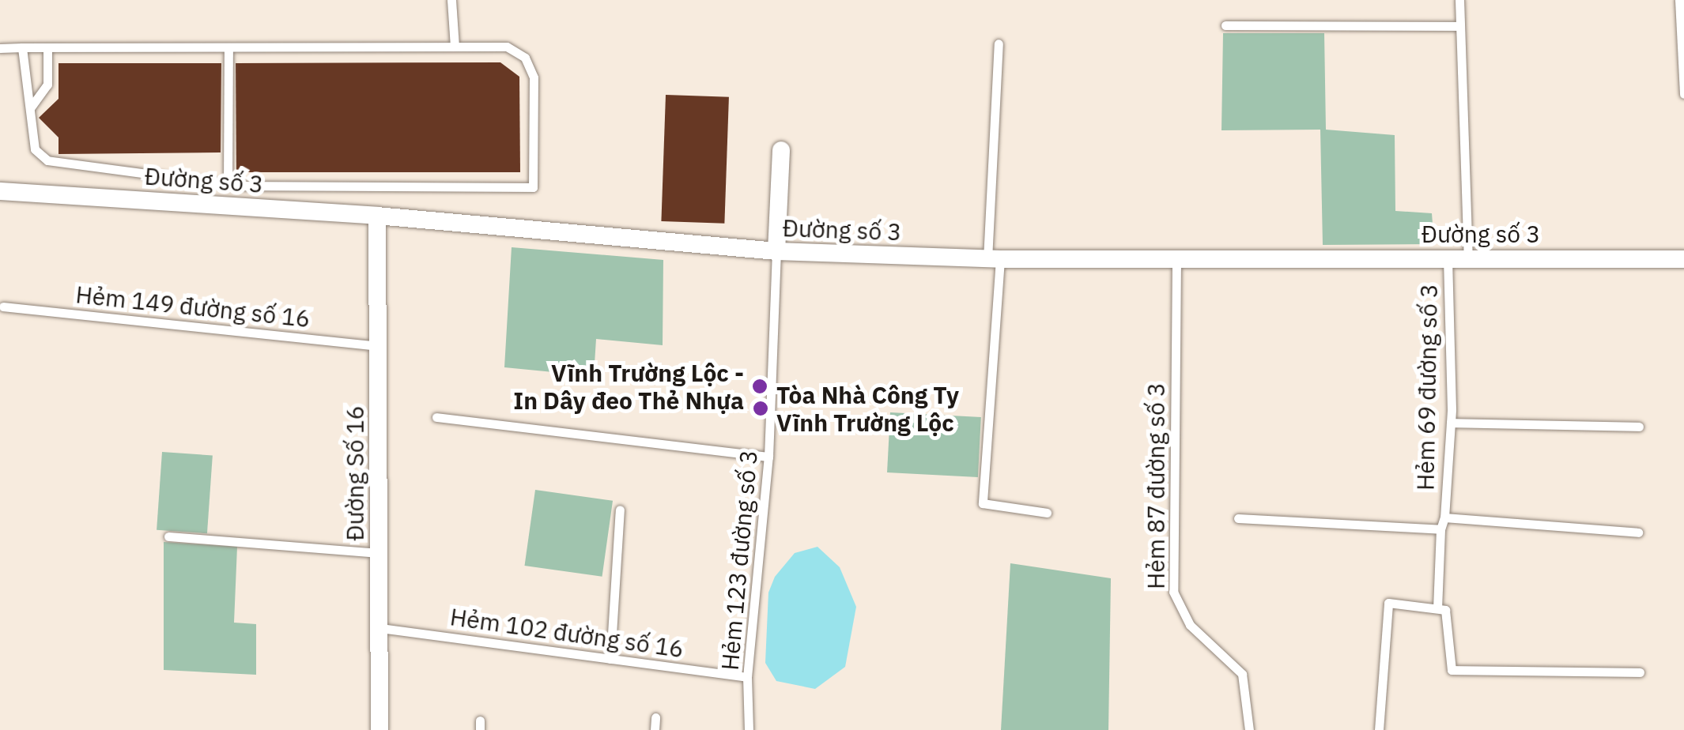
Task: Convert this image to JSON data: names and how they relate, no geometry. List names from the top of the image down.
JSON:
{
  "streets": {
    "street": ["Đường số 3", "Đường Số 16"],
    "lane": [
      "Hẻm 149 đường số 16",
      "Hẻm 69 đường số 3",
      "Hẻm 87 đường số 3",
      "Hẻm 123 đường số 3",
      "Hẻm 102 đường số 16"
    ]
  },
  "crossings": [
    ["Đường số 3", "Hẻm 69 đường số 3"],
    ["Đường số 3", "Đường Số 16"],
    ["Đường số 3", "Hẻm 87 đường số 3"],
    ["Đường số 3", "Hẻm 123 đường số 3"],
    ["Hẻm 149 đường số 16", "Đường Số 16"],
    ["Đường Số 16", "Hẻm 102 đường số 16"],
    ["Hẻm 123 đường số 3", "Hẻm 102 đường số 16"]
  ],
  "places": ["Vĩnh Trường Lộc - In Dây đeo Thẻ Nhựa", "Tòa Nhà Công Ty Vĩnh Trường Lộc"]
}
